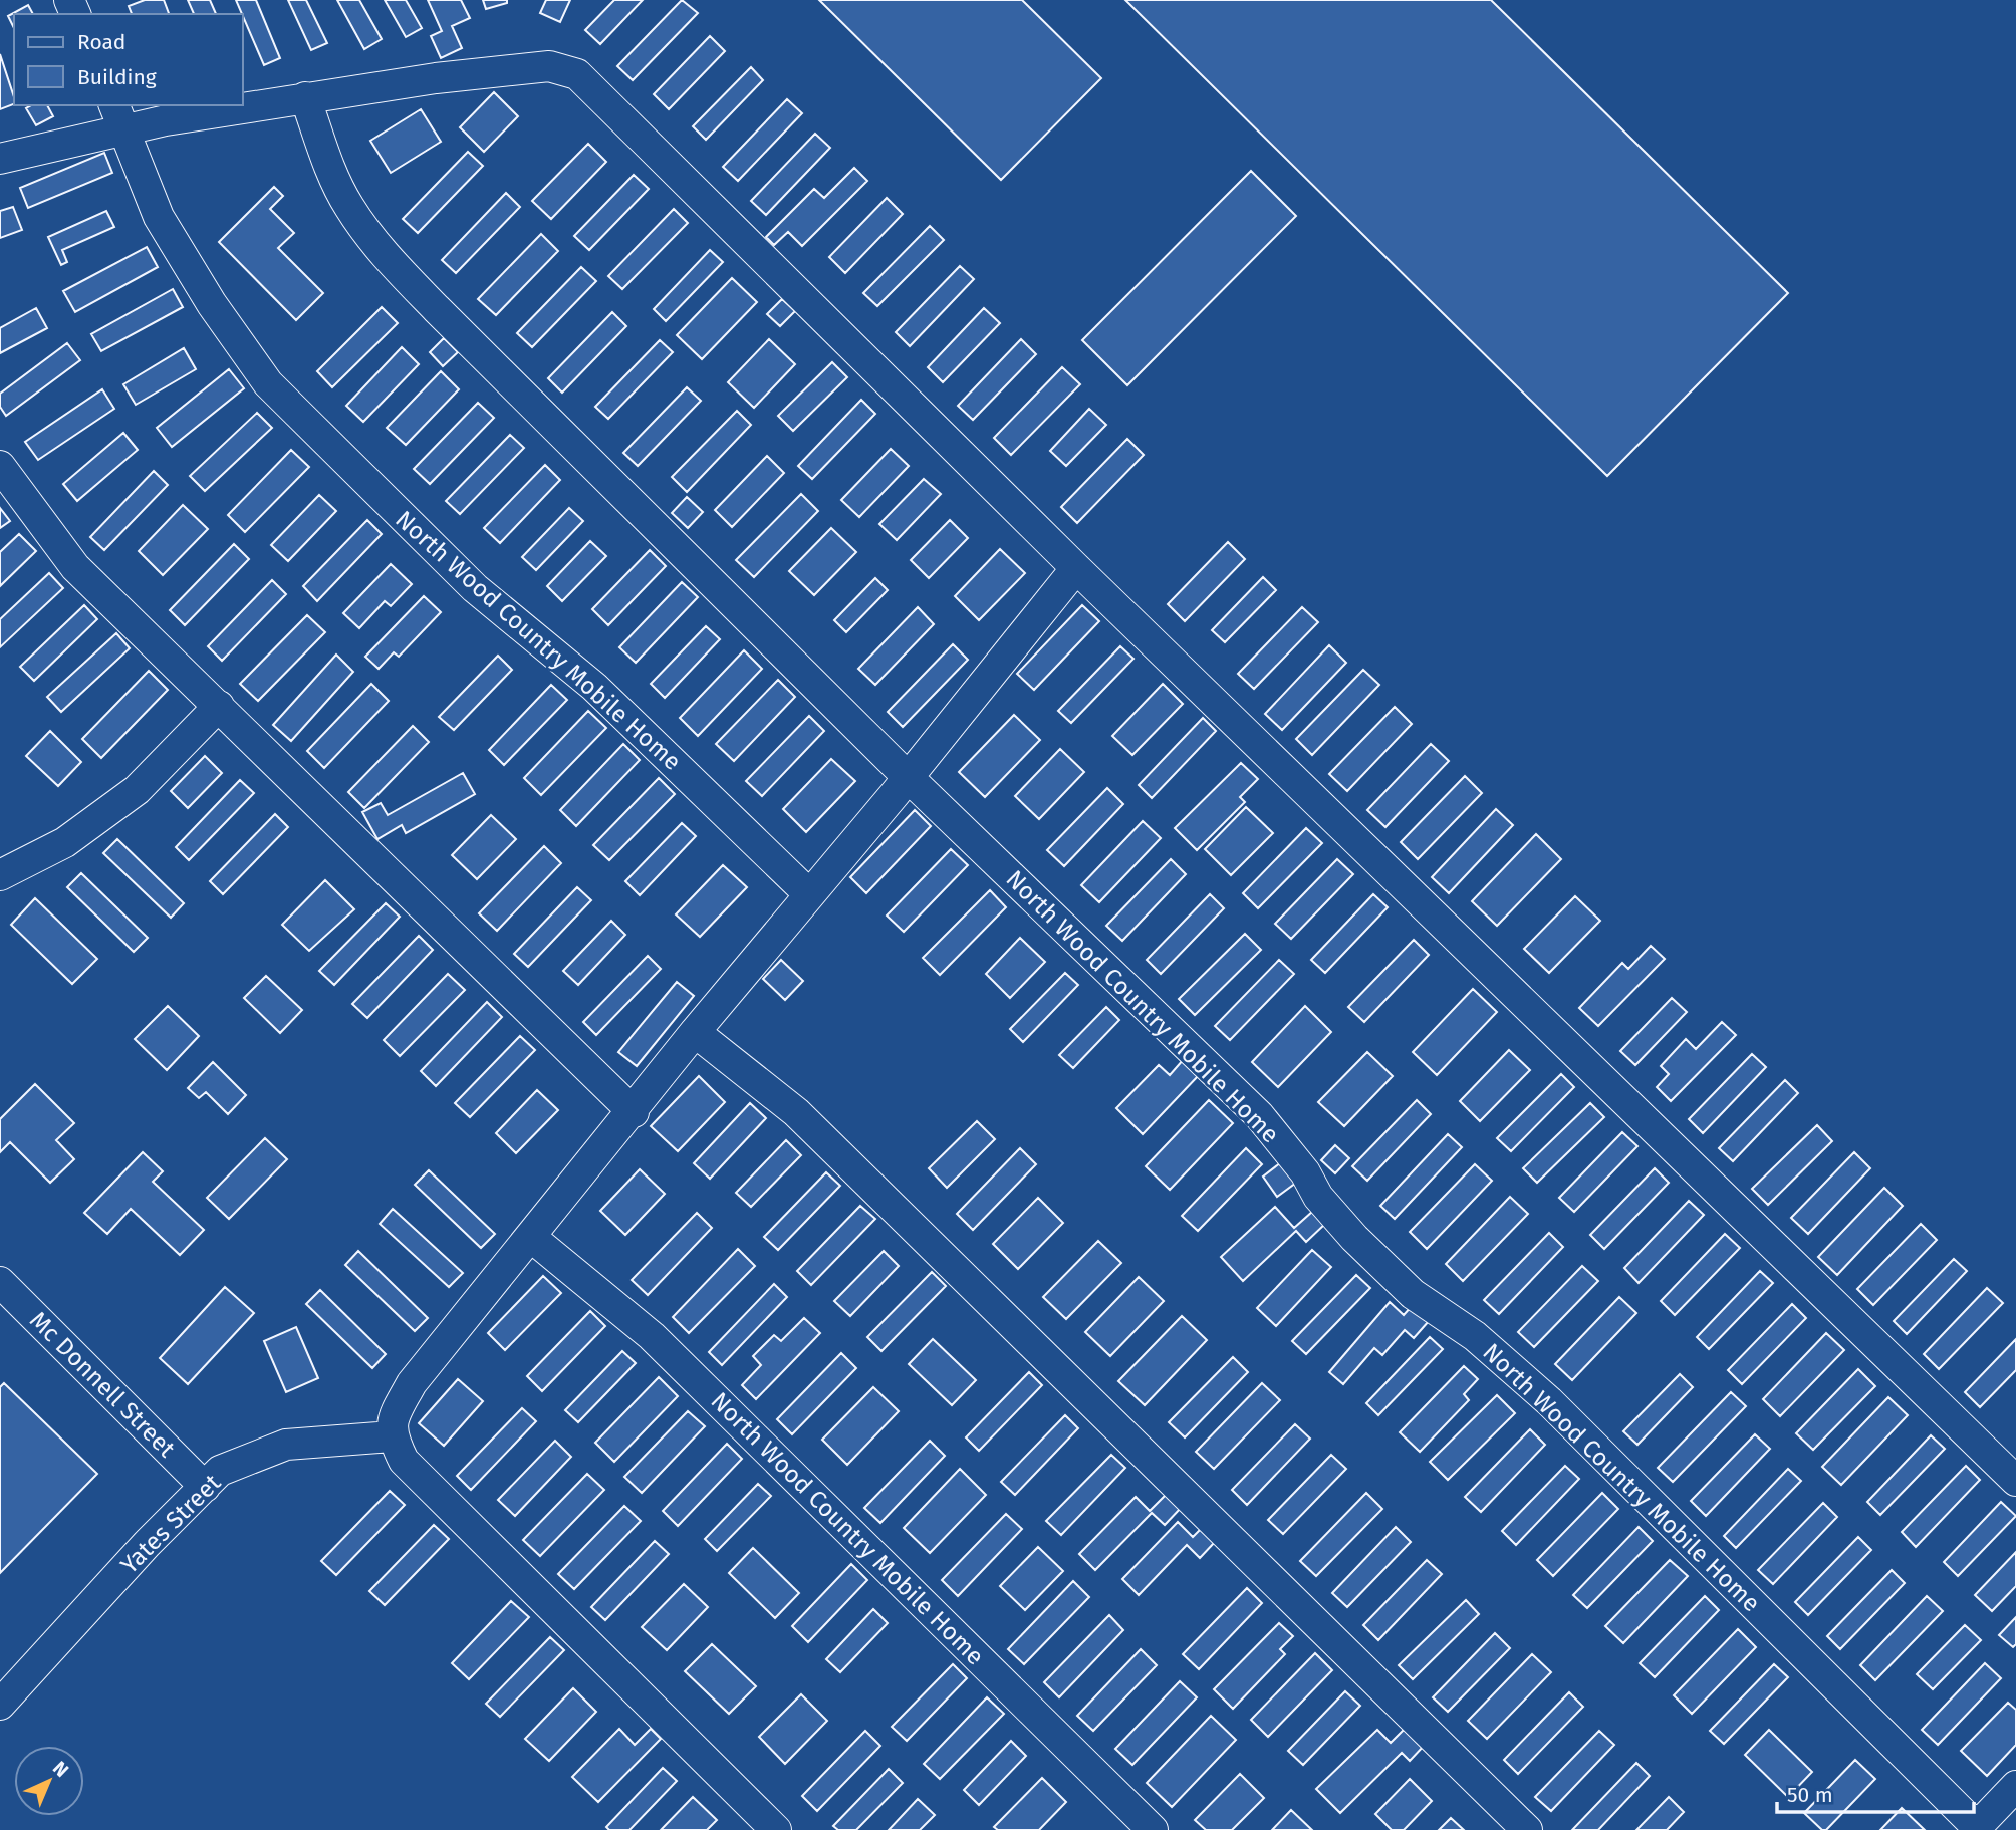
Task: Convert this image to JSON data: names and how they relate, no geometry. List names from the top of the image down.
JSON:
{
  "streets": {
    "street": ["North Wood Country Mobile Home", "Mc Donnell Street", "Yates Street"]
  },
  "crossings": [
    ["Mc Donnell Street", "Yates Street"]
  ],
  "legend": ["Road", "Building"],
  "scale_bar": "50 m",
  "north": "top right"
}
